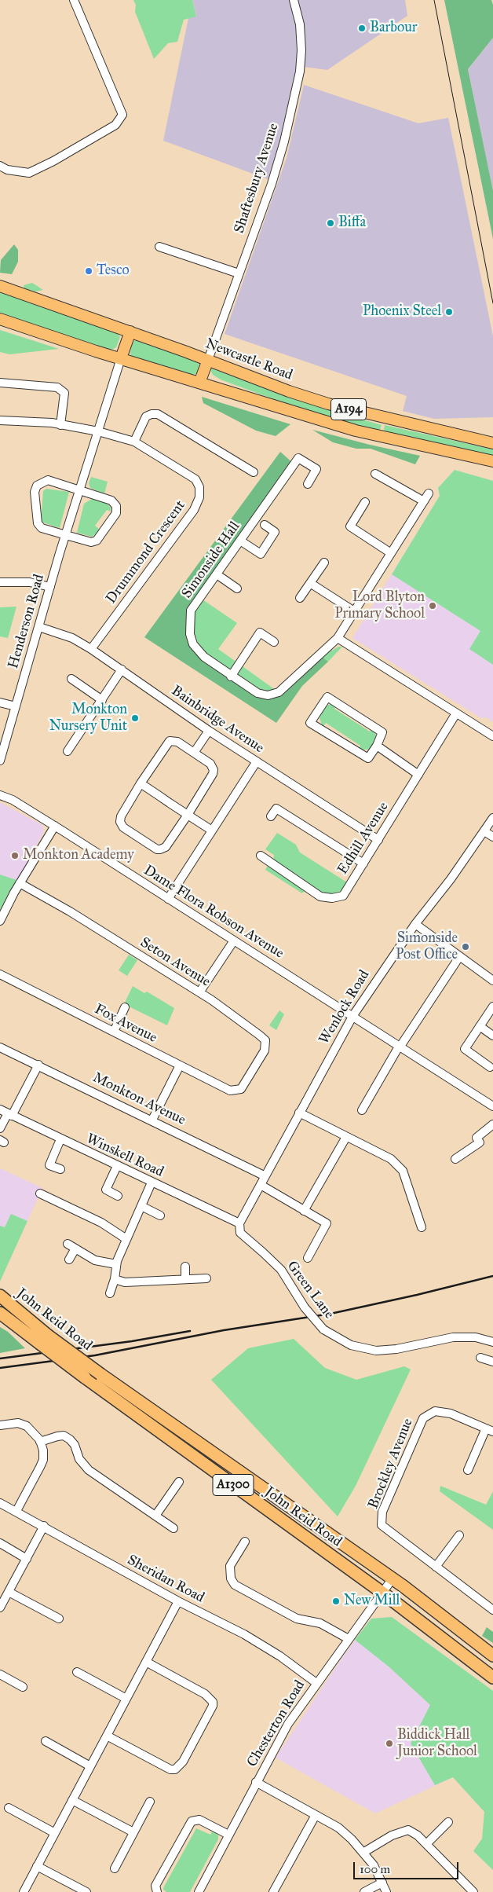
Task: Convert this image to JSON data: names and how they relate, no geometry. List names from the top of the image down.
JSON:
{
  "streets": {
    "highway": ["John Reid Road", "A1300"],
    "main road": ["Newcastle Road", "A194"],
    "street": [
      "Shaftesbury Avenue",
      "Drummond Crescent",
      "Simonside Hall",
      "Henderson Road",
      "Bainbridge Avenue",
      "Edhill Avenue",
      "Dame Flora Robson Avenue",
      "Seton Avenue",
      "Wenlock Road",
      "Fox Avenue",
      "Monkton Avenue",
      "Winskell Road",
      "Green Lane",
      "Brockley Avenue",
      "Sheridan Road",
      "Chesterton Road"
    ]
  },
  "crossings": [
    ["Shaftesbury Avenue", "Newcastle Road"],
    ["A194", "Henderson Road"],
    ["Drummond Crescent", "Henderson Road"],
    ["Drummond Crescent", "Bainbridge Avenue"],
    ["Henderson Road", "Bainbridge Avenue"],
    ["Bainbridge Avenue", "Edhill Avenue"],
    ["Dame Flora Robson Avenue", "Wenlock Road"],
    ["Seton Avenue", "Fox Avenue"],
    ["Wenlock Road", "Monkton Avenue"],
    ["Wenlock Road", "Winskell Road"],
    ["Wenlock Road", "Green Lane"],
    ["Winskell Road", "Green Lane"],
    ["John Reid Road", "Chesterton Road"],
    ["Sheridan Road", "Chesterton Road"]
  ],
  "places": [
    "Barbour",
    "Biffa",
    "Tesco",
    "Phoenix Steel",
    "Lord Blyton Primary School",
    "Monkton Nursery Unit",
    "Monkton Academy",
    "Simonside Post Office",
    "New Mill",
    "Biddick Hall Junior School"
  ],
  "scale_bar": "100 m"
}
